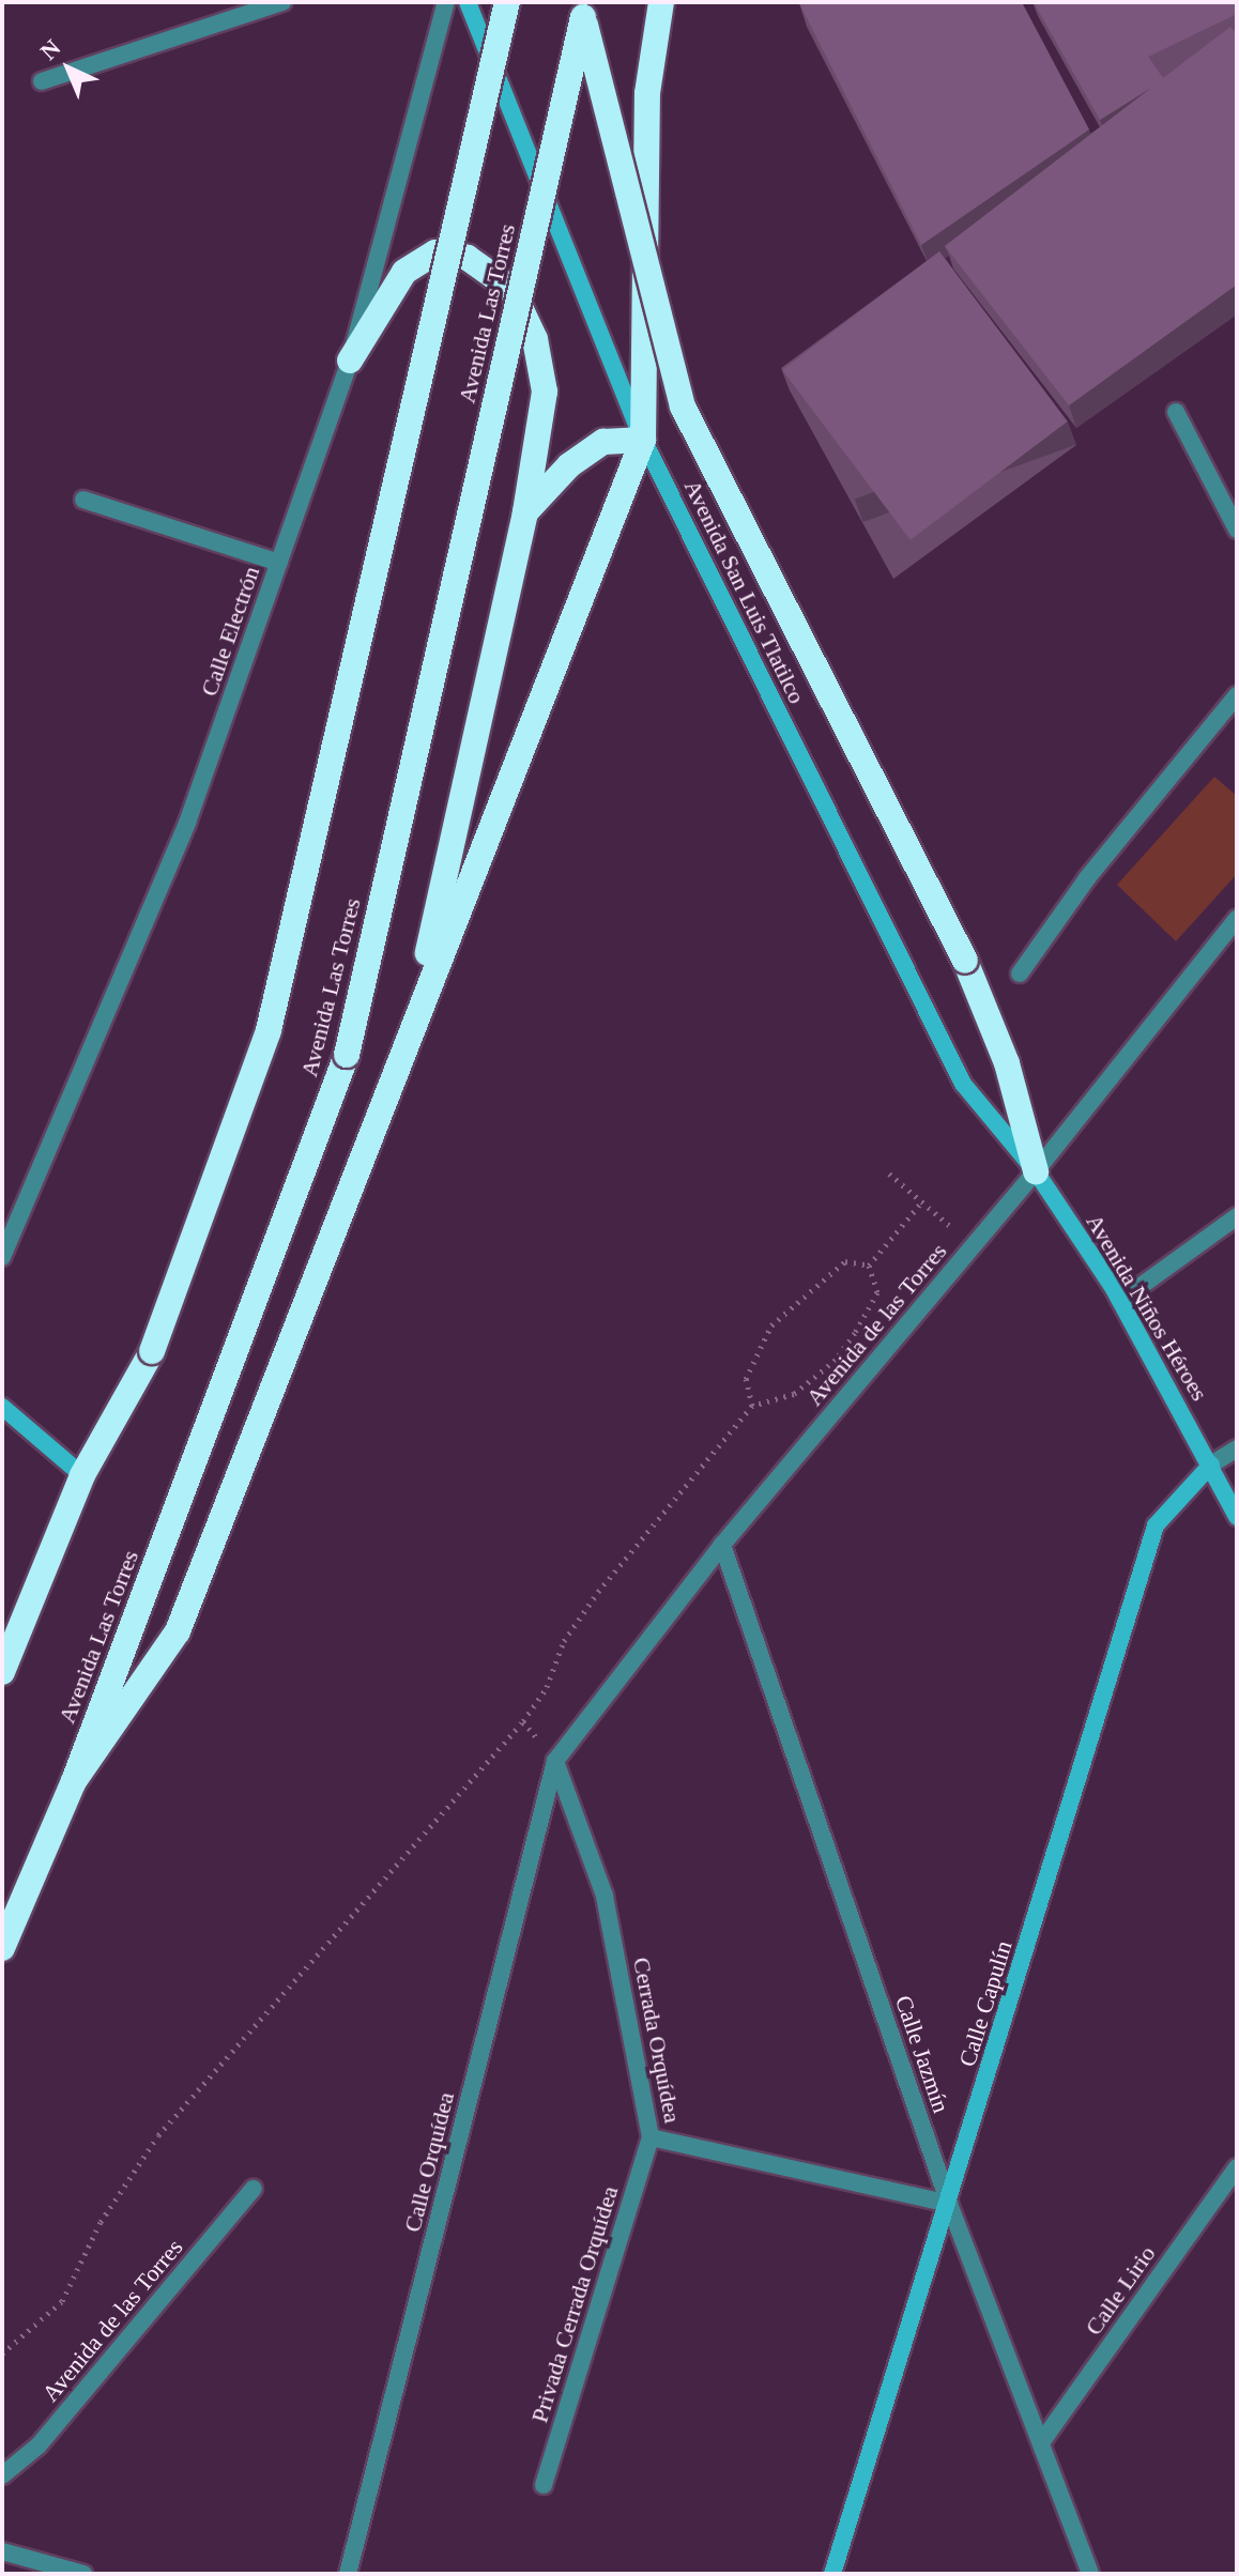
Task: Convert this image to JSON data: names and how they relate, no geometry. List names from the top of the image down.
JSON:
{
  "streets": {
    "highway": ["Avenida Las Torres"],
    "main road": ["Avenida San Luis Tlatilco", "Avenida Niños Héroes", "Calle Capulín"],
    "street": [
      "Calle Electrón",
      "Avenida de las Torres",
      "Cerrada Orquídea",
      "Calle Jazmín",
      "Calle Orquídea",
      "Calle Lirio",
      "Privada Cerrada Orquídea"
    ]
  },
  "crossings": [
    ["Avenida San Luis Tlatilco", "Avenida Niños Héroes"],
    ["Avenida San Luis Tlatilco", "Avenida de las Torres"],
    ["Avenida Niños Héroes", "Avenida de las Torres"],
    ["Avenida Niños Héroes", "Calle Capulín"],
    ["Avenida de las Torres", "Cerrada Orquídea"],
    ["Avenida de las Torres", "Calle Jazmín"],
    ["Avenida de las Torres", "Calle Orquídea"],
    ["Calle Capulín", "Cerrada Orquídea"],
    ["Calle Capulín", "Calle Jazmín"],
    ["Cerrada Orquídea", "Calle Jazmín"],
    ["Cerrada Orquídea", "Calle Orquídea"],
    ["Cerrada Orquídea", "Privada Cerrada Orquídea"],
    ["Calle Jazmín", "Calle Lirio"]
  ],
  "north": "top left"
}
